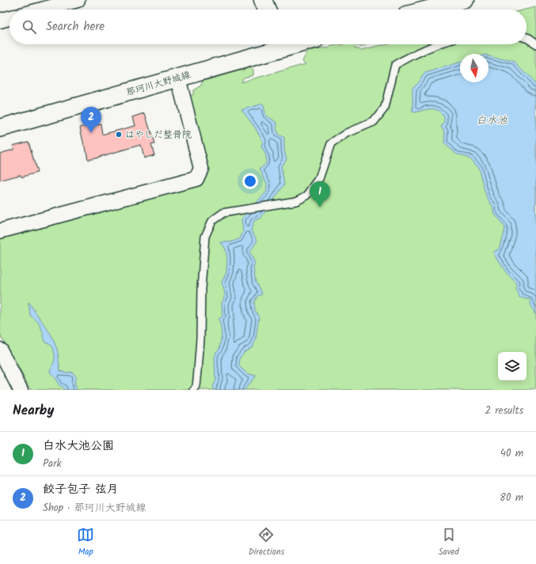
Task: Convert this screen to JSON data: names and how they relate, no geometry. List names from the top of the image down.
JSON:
{
  "streets": {
    "main road": ["那珂川大野城線"]
  },
  "water": ["白水池"],
  "places": ["はやしだ整骨院"],
  "north": "bottom",
  "page": {
    "search": "Search here",
    "pins": ["2", "1"],
    "heading": ["Nearby", "2 results"],
    "list": [
      {
        "mark": "1",
        "name": "白水大池公園",
        "note": "Park",
        "value": "40 m"
      },
      {
        "mark": "2",
        "name": "餃子包子 弦月",
        "note": "Shop · 那珂川大野城線",
        "value": "80 m"
      }
    ],
    "nav": ["Map", "Directions", "Saved"]
  }
}
